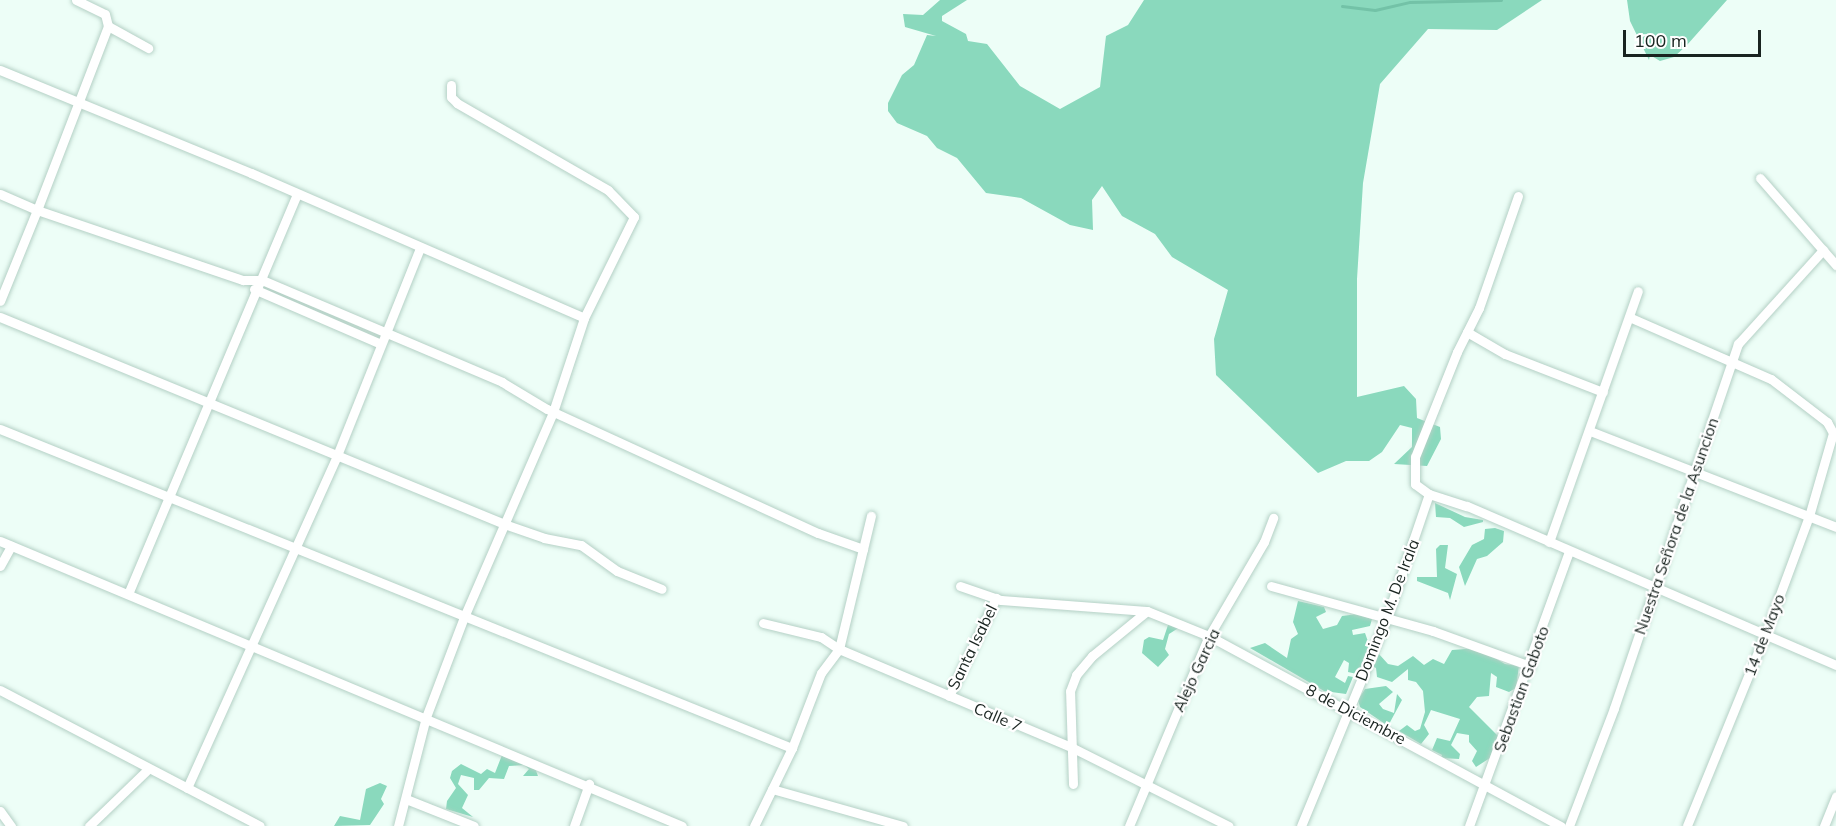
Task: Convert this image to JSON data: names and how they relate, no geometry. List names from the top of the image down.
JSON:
{
  "streets": {
    "street": [
      "Nuestra Señora de la Asuncion",
      "Domingo M. De Irala",
      "14 de Mayo",
      "Santa Isabel",
      "Alejo Garcia",
      "Sebastian Gaboto",
      "8 de Diciembre",
      "Calle 7"
    ]
  },
  "crossings": [
    ["Nuestra Señora de la Asuncion", "14 de Mayo"],
    ["Domingo M. De Irala", "8 de Diciembre"],
    ["Santa Isabel", "8 de Diciembre"],
    ["Santa Isabel", "Calle 7"],
    ["Alejo Garcia", "8 de Diciembre"],
    ["Alejo Garcia", "Calle 7"],
    ["Sebastian Gaboto", "8 de Diciembre"]
  ],
  "scale_bar": "100 m"
}
